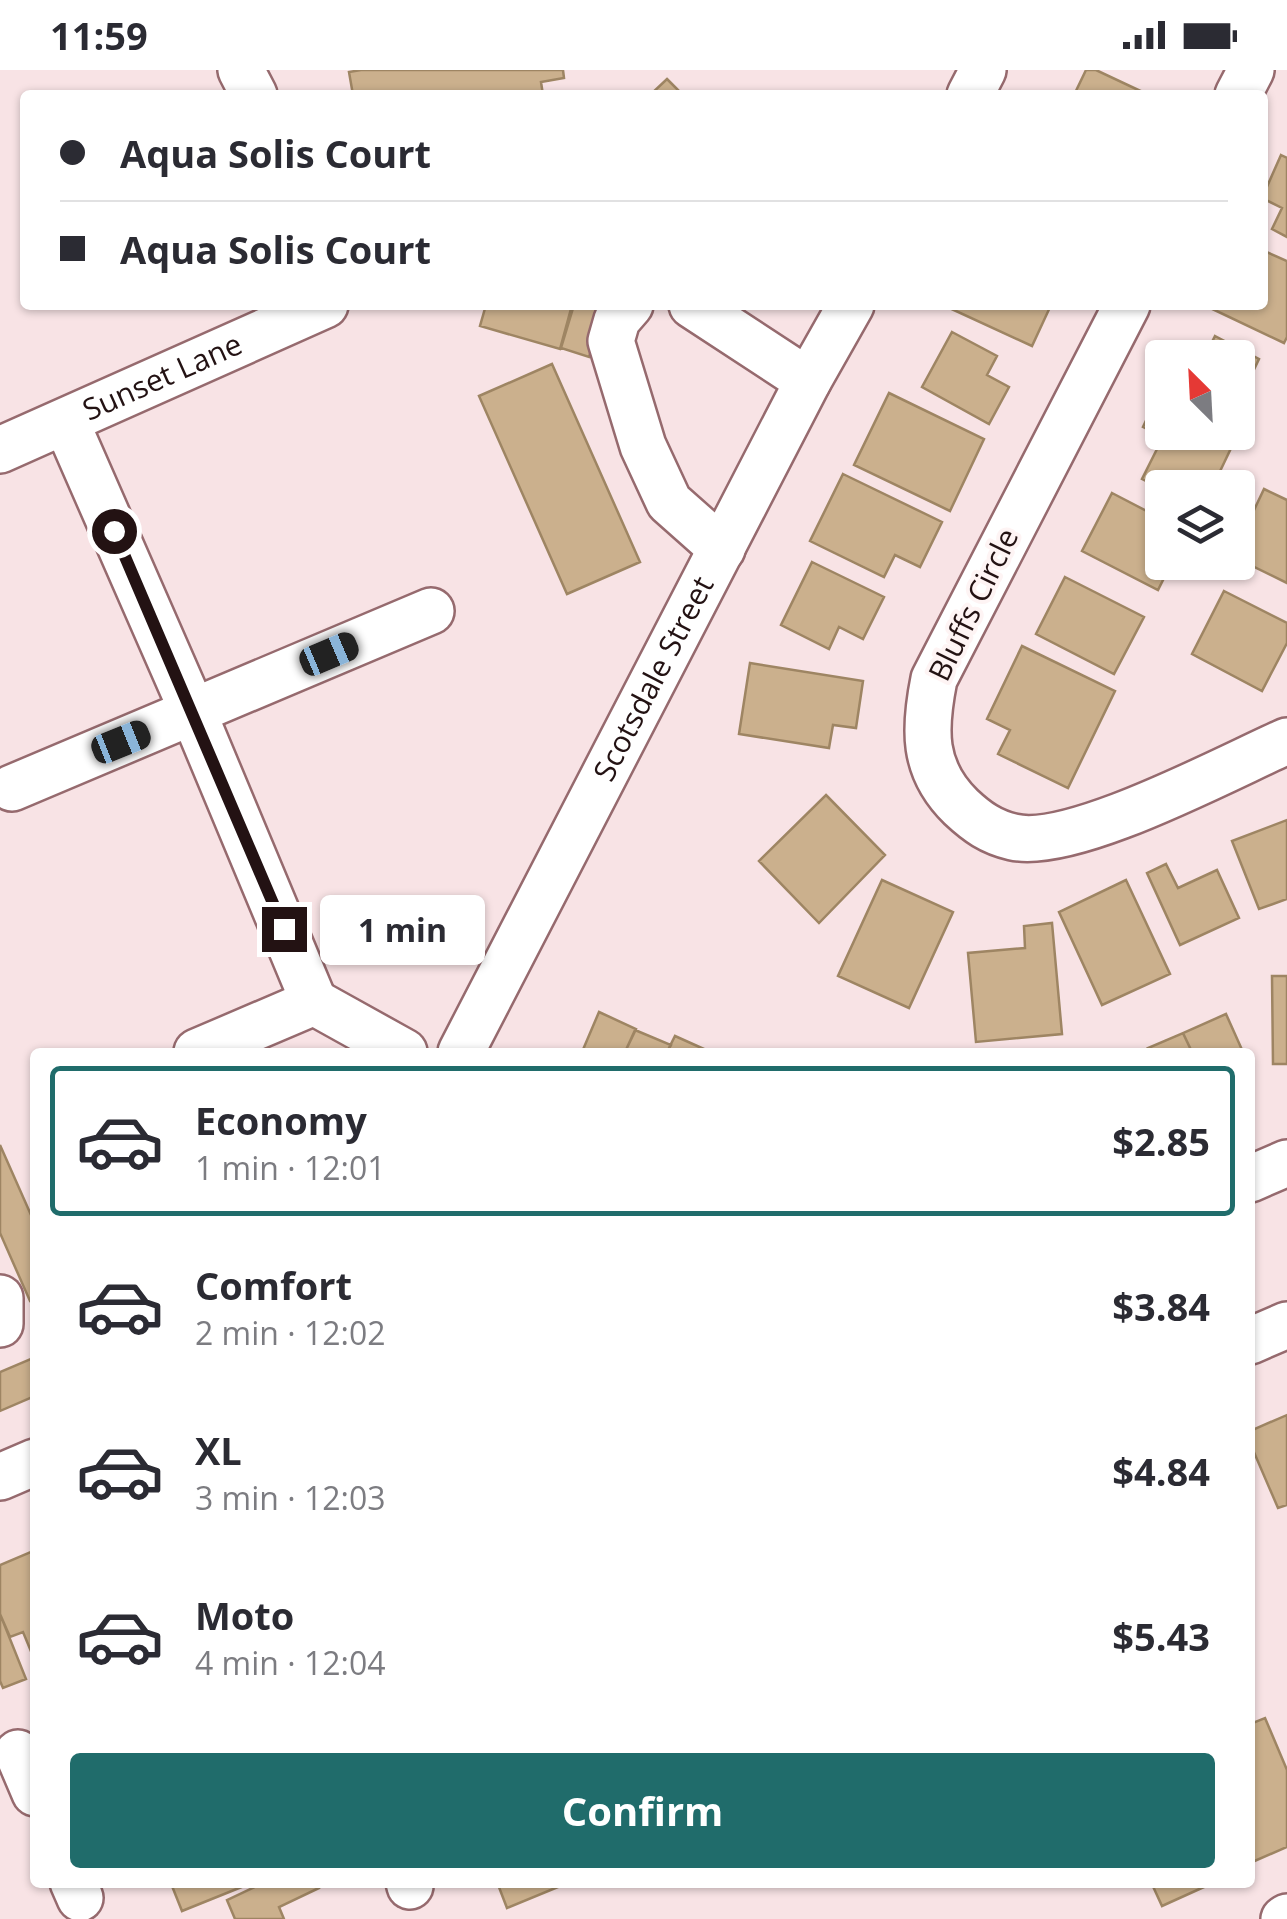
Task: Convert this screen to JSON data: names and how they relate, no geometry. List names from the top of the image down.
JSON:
{
  "streets": {
    "street": ["Sunset Lane", "Bluffs Circle", "Scotsdale Street"]
  },
  "north": "top left",
  "page": {
    "status": "11:59",
    "banner": ["Aqua Solis Court", "Aqua Solis Court"],
    "bubble": "1 min",
    "list": [
      {
        "name": "Economy",
        "note": "1 min · 12:01",
        "value": "$2.85"
      },
      {
        "name": "Comfort",
        "note": "2 min · 12:02",
        "value": "$3.84"
      },
      {
        "name": "XL",
        "note": "3 min · 12:03",
        "value": "$4.84"
      },
      {
        "name": "Moto",
        "note": "4 min · 12:04",
        "value": "$5.43"
      }
    ],
    "buttons": "Confirm"
  }
}
